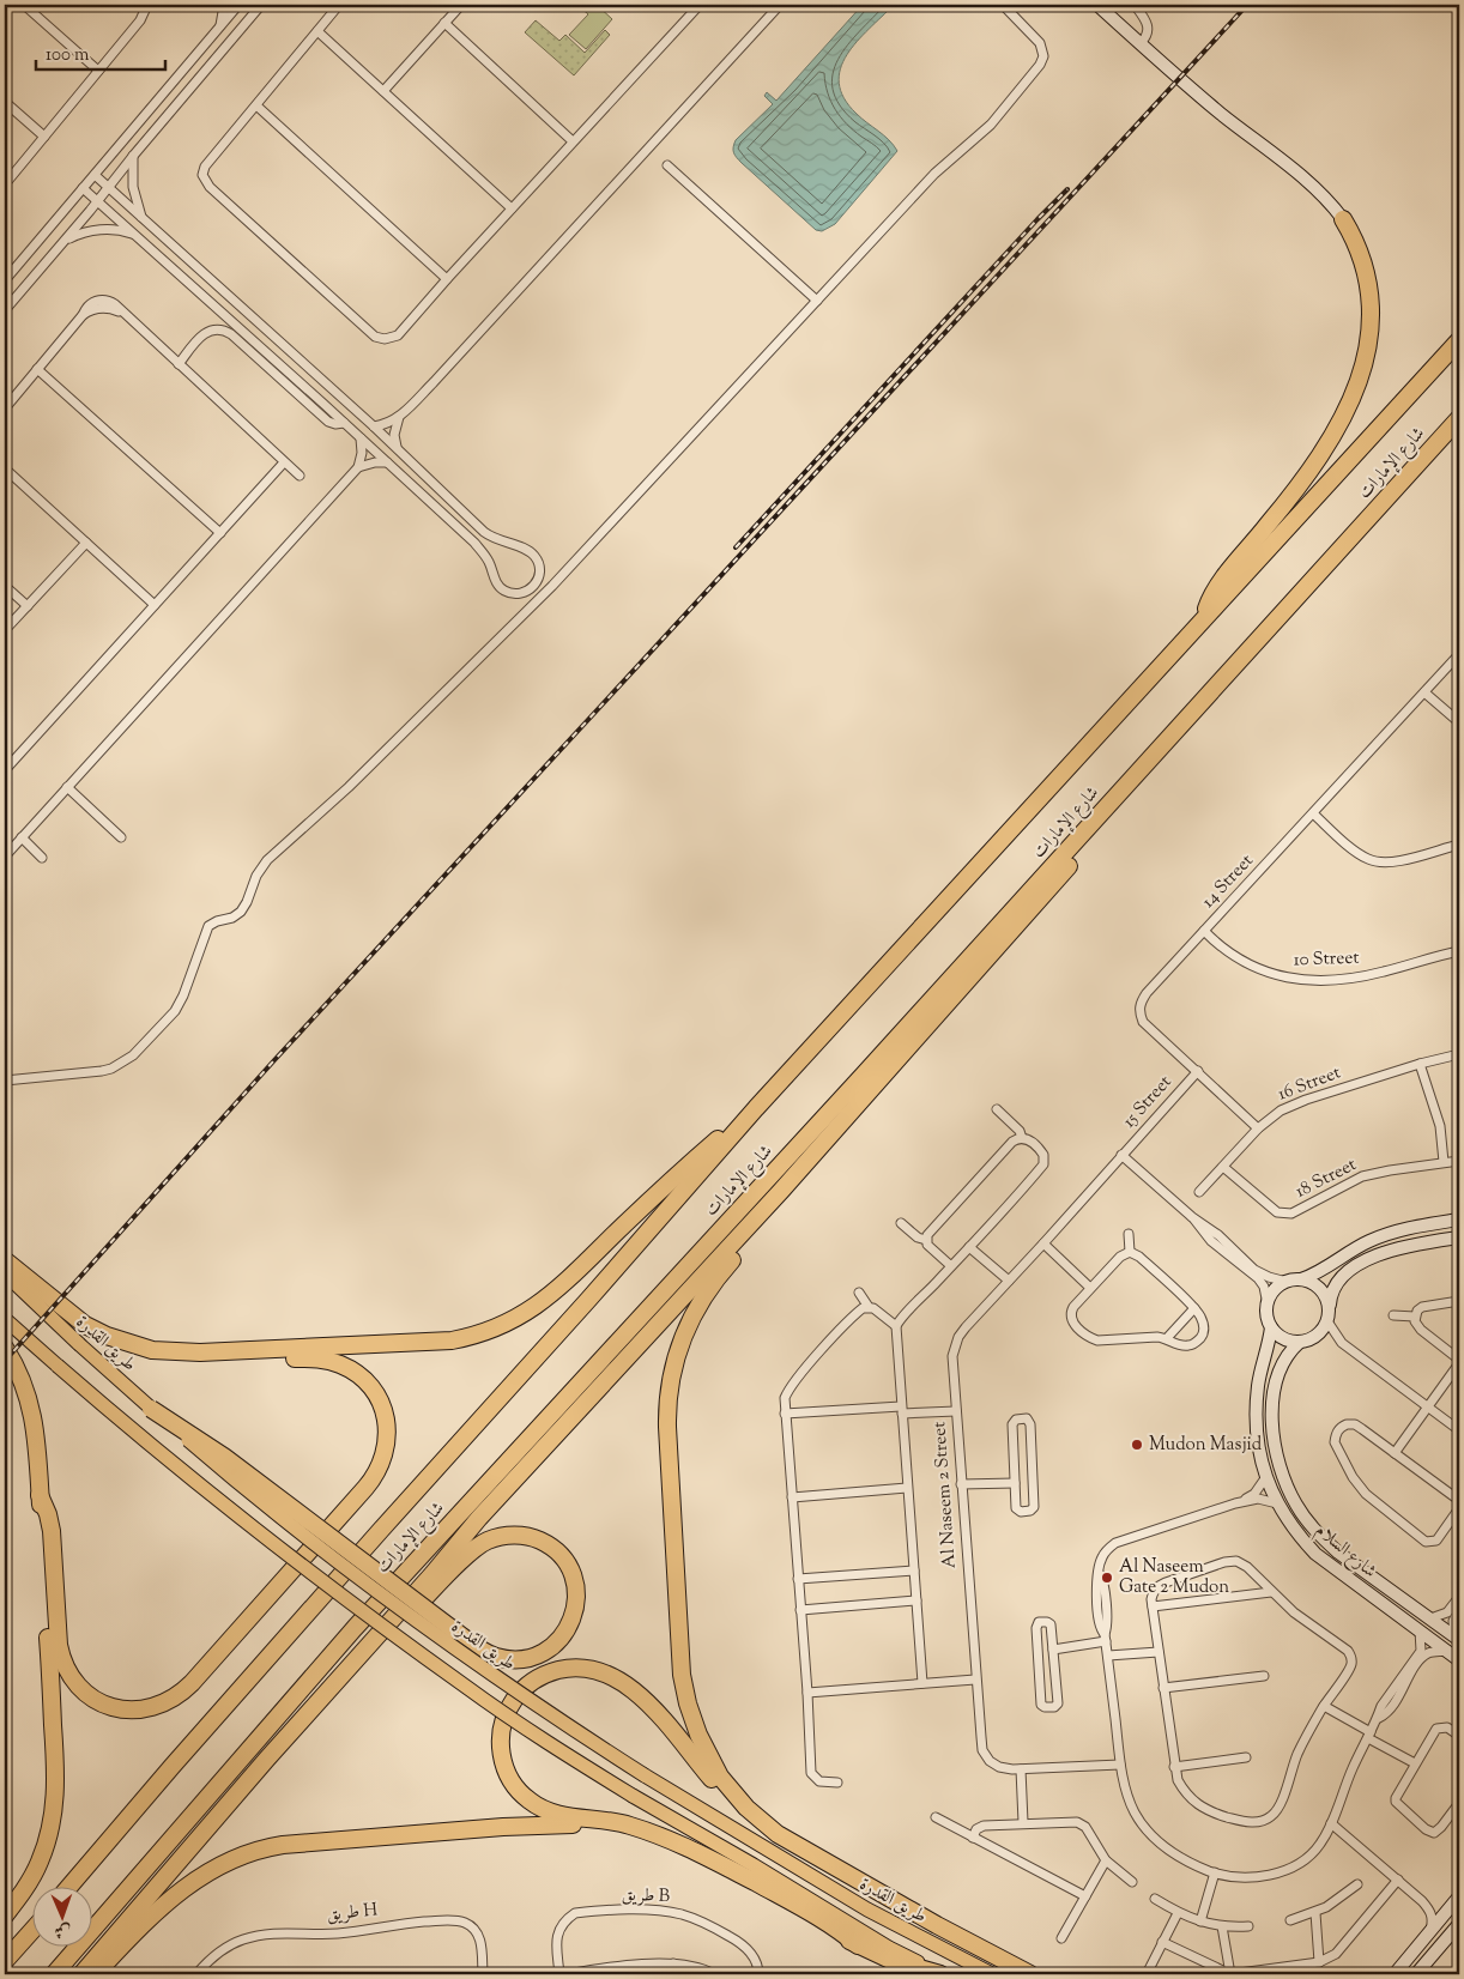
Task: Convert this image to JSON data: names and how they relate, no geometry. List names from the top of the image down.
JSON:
{
  "streets": {
    "highway": ["شارع الإمارات"],
    "main road": ["طريق القدرة"],
    "street": [
      "14 Street",
      "10 Street",
      "16 Street",
      "15 Street",
      "18 Street",
      "Al Naseem 2 Street",
      "شارع السلام",
      "طريق B",
      "طريق H"
    ]
  },
  "crossings": [
    ["14 Street", "10 Street"],
    ["14 Street", "16 Street"],
    ["14 Street", "15 Street"],
    ["16 Street", "18 Street"],
    ["15 Street", "Al Naseem 2 Street"]
  ],
  "places": ["Mudon Masjid", "Al Naseem Gate 2 Mudon"],
  "scale_bar": "100 m",
  "north": "bottom"
}
